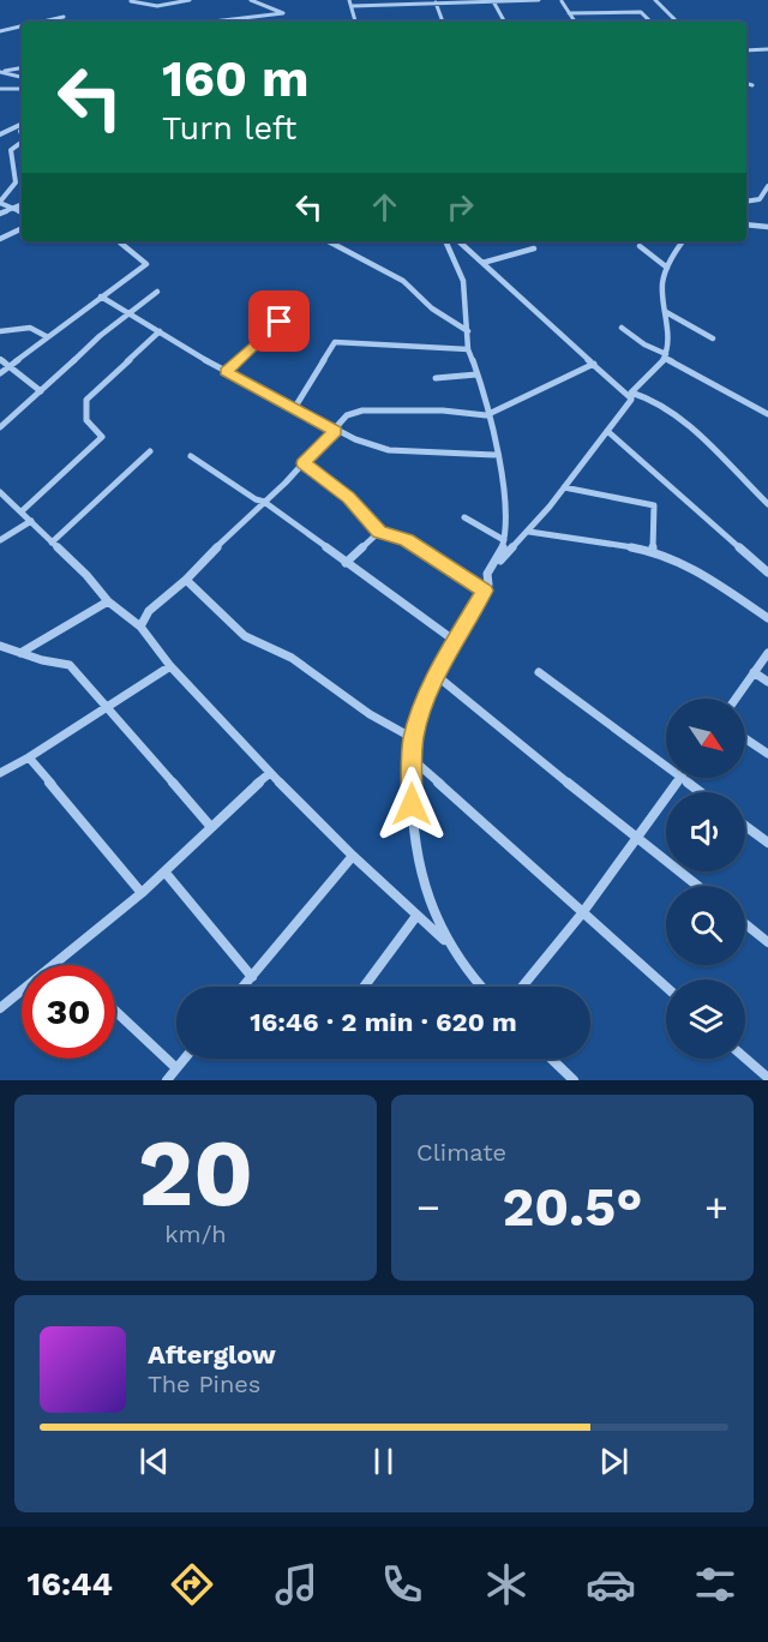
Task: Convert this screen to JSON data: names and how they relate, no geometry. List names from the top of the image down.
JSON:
{
  "north": "bottom right",
  "page": {
    "turn": ["160 m", "Turn left"],
    "limit": "30",
    "trip": "16:46 · 2 min · 620 m",
    "tile": [
      ["20", "km/h"],
      "Climate"
    ],
    "heat": ["−", "20.5°", "+"],
    "song": ["Afterglow", "The Pines"],
    "tabs": "16:44"
  }
}
